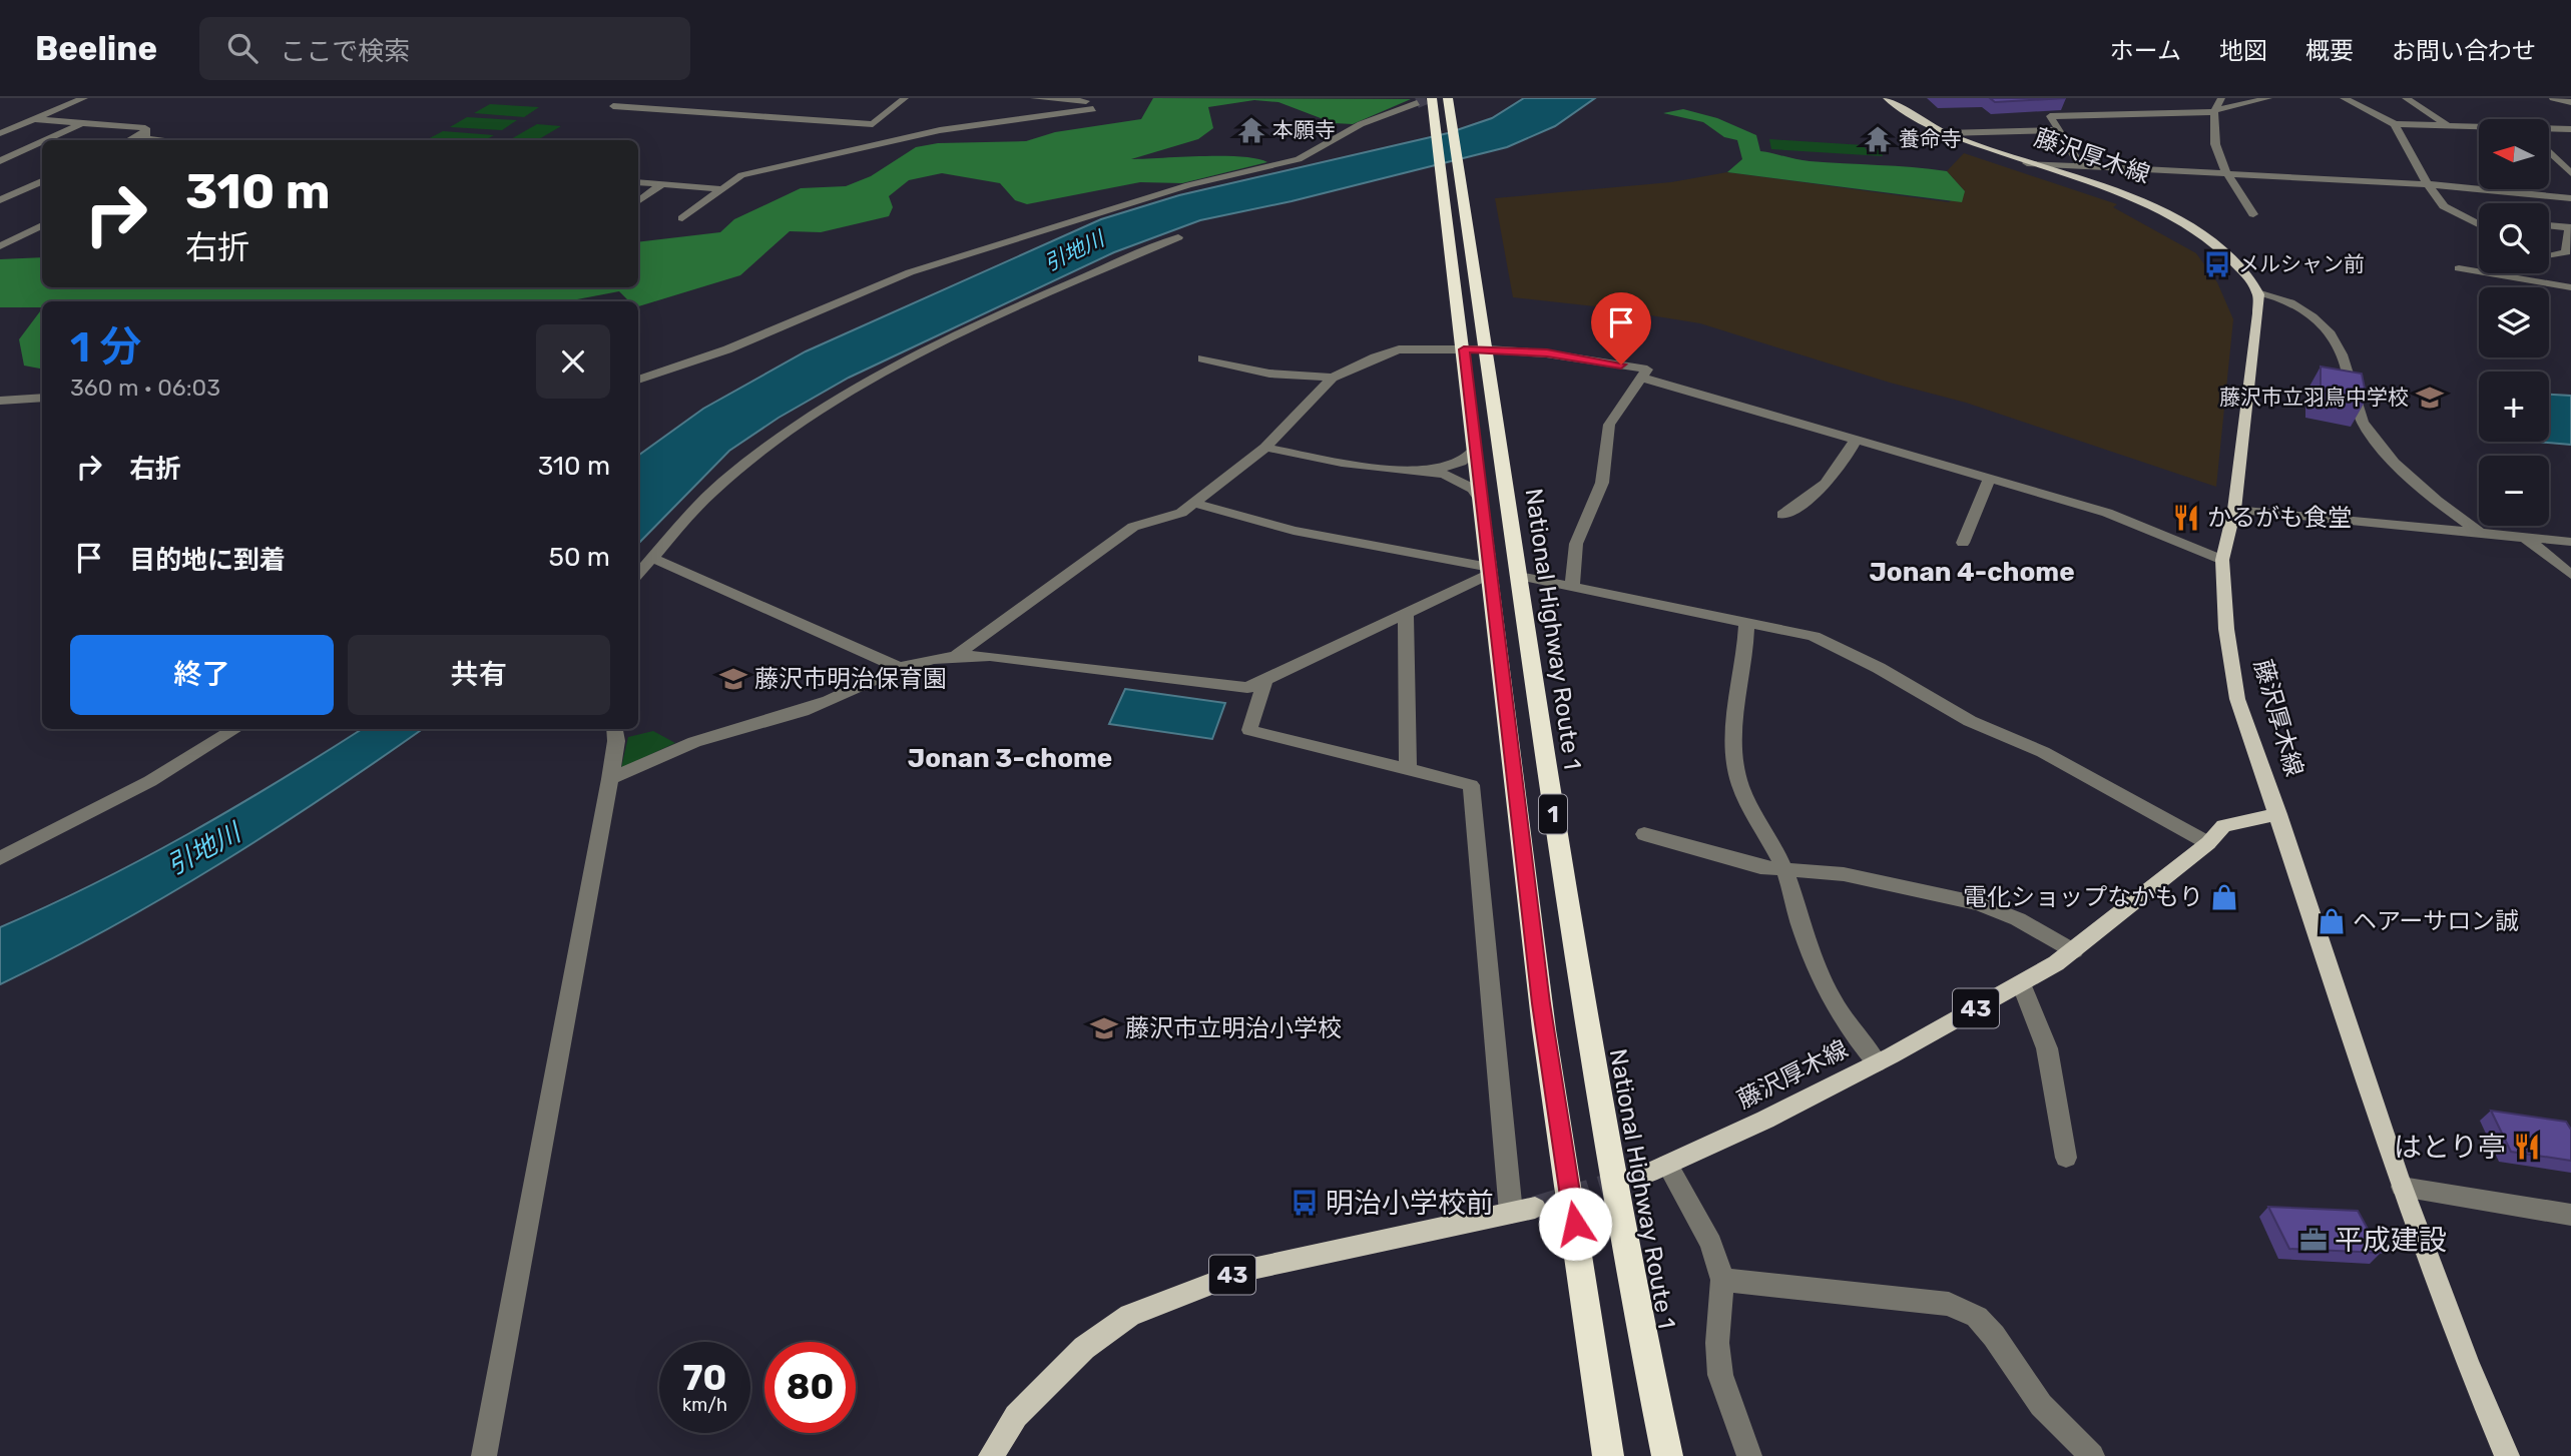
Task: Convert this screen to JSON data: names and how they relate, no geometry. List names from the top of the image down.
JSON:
{
  "streets": {
    "highway": ["National Highway Route 1", "1"],
    "main road": ["藤沢厚木線", "43"]
  },
  "districts": ["Jonan 4-chome", "Jonan 3-chome"],
  "water": ["引地川"],
  "places": {
    "temple": ["本願寺", "養命寺"],
    "bus stop": ["メルシャン前", "明治小学校前"],
    "school or university": ["藤沢市立羽鳥中学校", "藤沢市明治保育園", "藤沢市立明治小学校"],
    "restaurant": ["かるがも食堂", "はとり亭"],
    "shop": ["電化ショップなかもり", "ヘアーサロン誠"],
    "office": ["平成建設"]
  },
  "north": "left",
  "page": {
    "header": "Beeline",
    "search": "ここで検索",
    "nav": [
      "ホーム",
      "地図",
      "概要",
      "お問い合わせ"
    ],
    "map_buttons": ["+", "−"],
    "turn": ["310 m", "右折"],
    "heading": ["1 分", "360 m · 06:03"],
    "list": [
      {
        "name": "右折",
        "value": "310 m"
      },
      {
        "name": "目的地に到着",
        "value": "50 m"
      }
    ],
    "buttons": ["終了", "共有"],
    "speed": "70 km/h",
    "limit": "80"
  }
}
